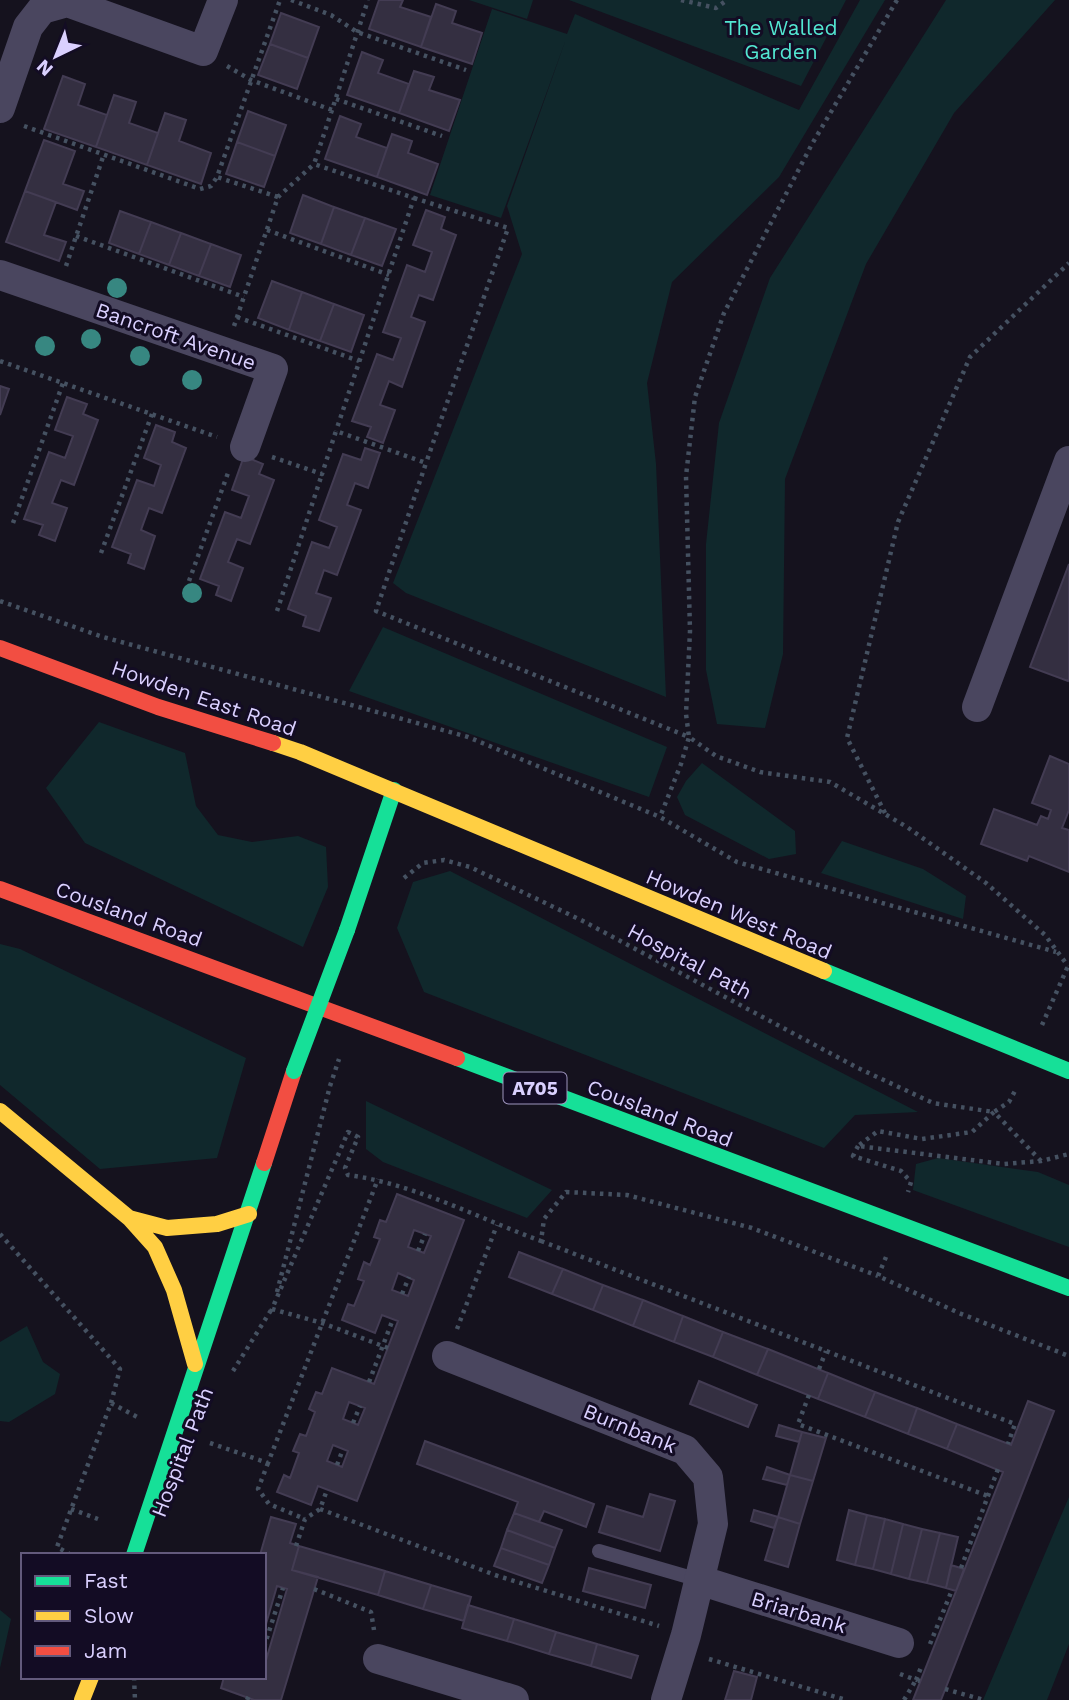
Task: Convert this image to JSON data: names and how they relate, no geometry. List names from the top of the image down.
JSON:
{
  "streets": {
    "street": [
      "Bancroft Avenue",
      "Howden East Road",
      "Cousland Road",
      "Howden West Road",
      "A705",
      "Burnbank",
      "Briarbank"
    ],
    "path": ["Hospital Path"]
  },
  "crossings": [
    ["Howden East Road", "Howden West Road"],
    ["Burnbank", "Briarbank"]
  ],
  "parks": ["The Walled Garden"],
  "legend": ["Fast", "Slow", "Jam"],
  "north": "bottom left"
}
